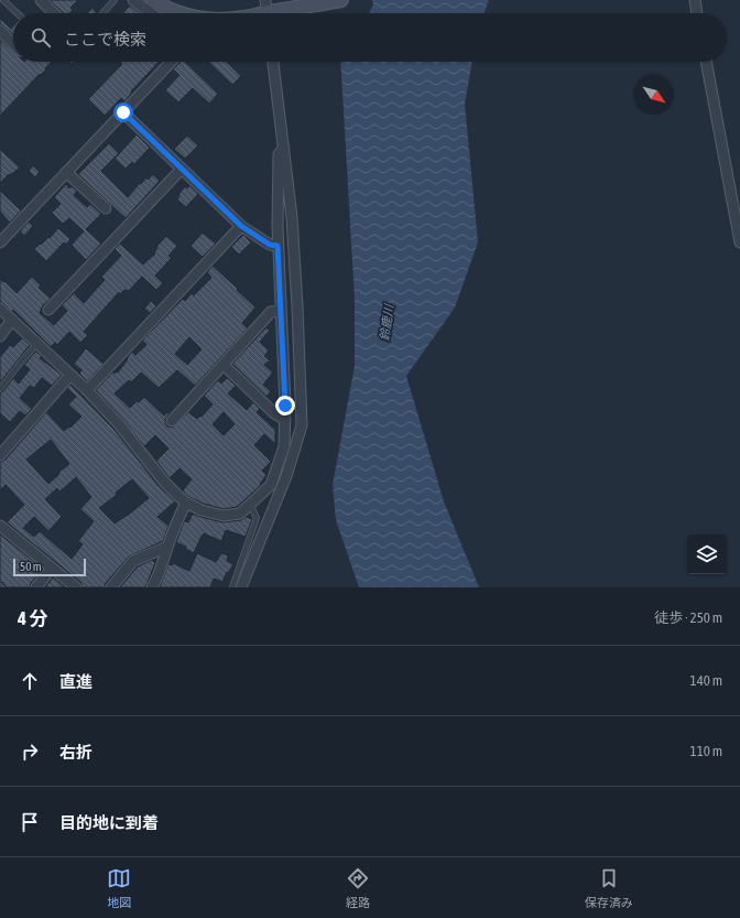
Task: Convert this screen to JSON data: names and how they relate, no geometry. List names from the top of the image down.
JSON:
{
  "water": ["鈴鹿川"],
  "scale_bar": "50 m",
  "north": "bottom right",
  "page": {
    "search": "ここで検索",
    "scale": "50 m",
    "heading": ["4 分", "徒歩 · 250 m"],
    "list": [
      ["直進", "140 m"],
      ["右折", "110 m"],
      "目的地に到着"
    ],
    "nav": ["地図", "経路", "保存済み"]
  }
}
